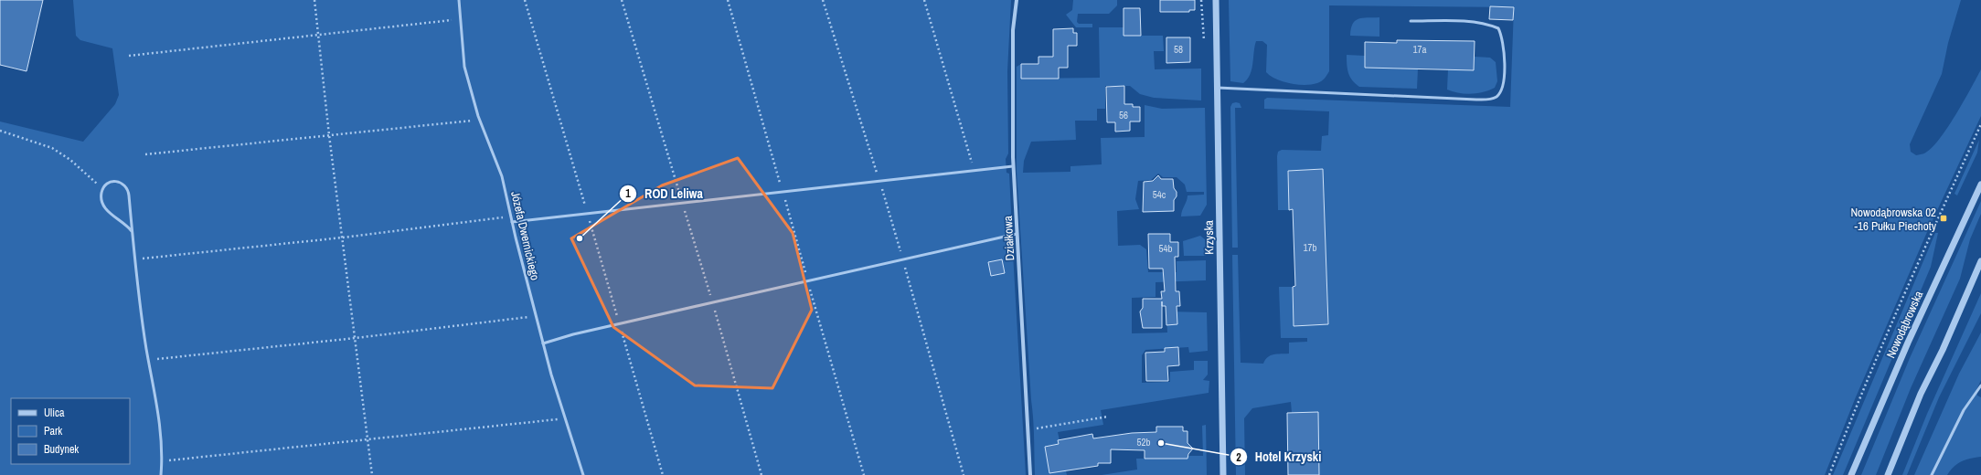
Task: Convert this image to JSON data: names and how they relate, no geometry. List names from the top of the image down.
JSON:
{
  "streets": {
    "street": ["Krzyska", "Działkowa", "Nowodąbrowska"],
    "lane": ["Józefa Dwernickiego"]
  },
  "places": {
    "transit": ["Nowodąbrowska 02 -16 Pułku Piechoty"],
    "other": ["ROD Leliwa", "Hotel Krzyski"]
  },
  "house_numbers": [
    "58",
    "17a",
    "56",
    "54c",
    "17b",
    "54b",
    "52b"
  ],
  "legend": ["Ulica", "Park", "Budynek"]
}
